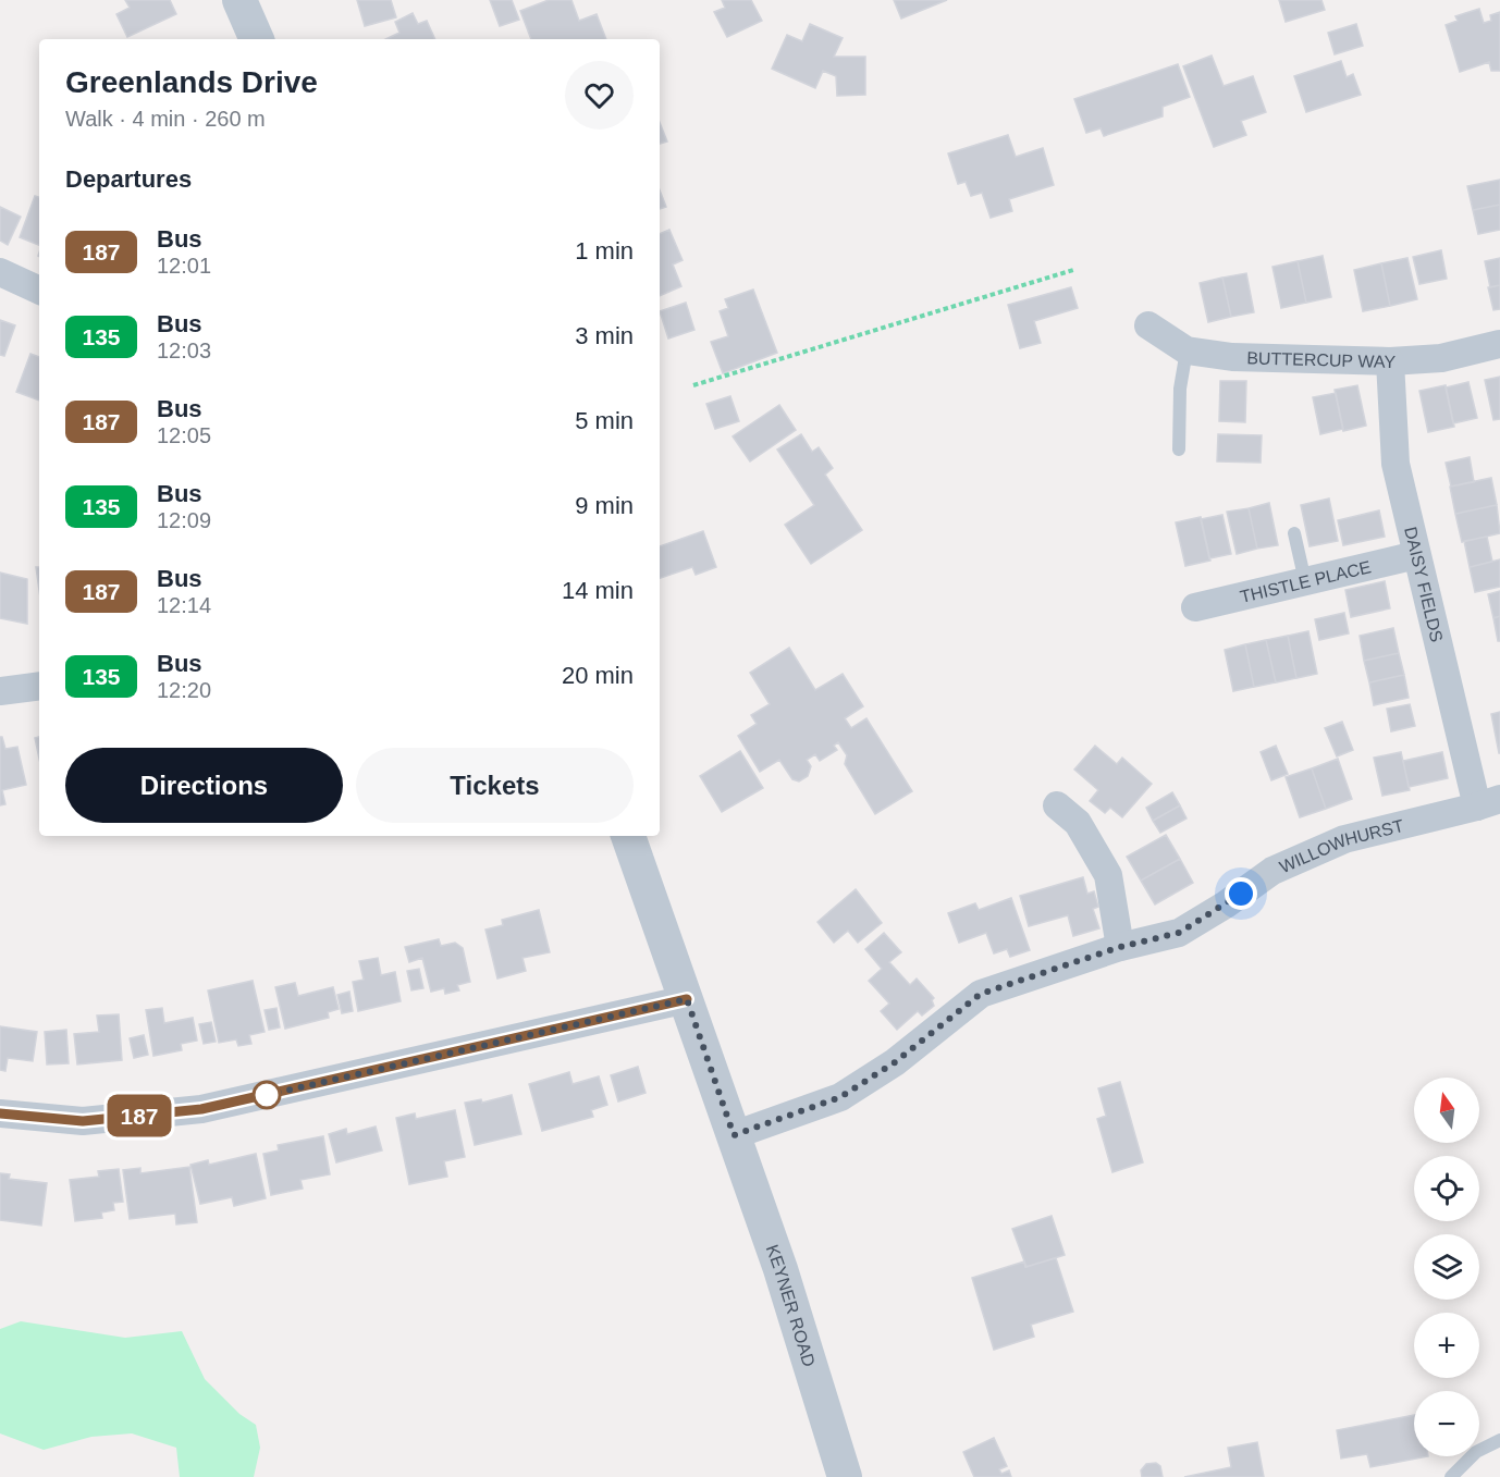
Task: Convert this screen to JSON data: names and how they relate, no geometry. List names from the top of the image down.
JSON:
{
  "streets": {
    "street": [
      "BUTTERCUP WAY",
      "THISTLE PLACE",
      "DAISY FIELDS",
      "WILLOWHURST",
      "KEYNER ROAD"
    ]
  },
  "crossings": [
    ["BUTTERCUP WAY", "DAISY FIELDS"],
    ["THISTLE PLACE", "DAISY FIELDS"],
    ["DAISY FIELDS", "WILLOWHURST"],
    ["WILLOWHURST", "KEYNER ROAD"]
  ],
  "lines": ["bus line 187"],
  "north": "top",
  "page": {
    "on_map": "187",
    "heading": [
      ["Greenlands Drive", "Walk · 4 min · 260 m"],
      "Departures"
    ],
    "list": [
      {
        "mark": "187",
        "name": "Bus",
        "note": "12:01",
        "value": "1 min"
      },
      {
        "mark": "135",
        "name": "Bus",
        "note": "12:03",
        "value": "3 min"
      },
      {
        "mark": "187",
        "name": "Bus",
        "note": "12:05",
        "value": "5 min"
      },
      {
        "mark": "135",
        "name": "Bus",
        "note": "12:09",
        "value": "9 min"
      },
      {
        "mark": "187",
        "name": "Bus",
        "note": "12:14",
        "value": "14 min"
      },
      {
        "mark": "135",
        "name": "Bus",
        "note": "12:20",
        "value": "20 min"
      }
    ],
    "buttons": ["Directions", "Tickets"],
    "map_buttons": ["+", "−"]
  }
}
